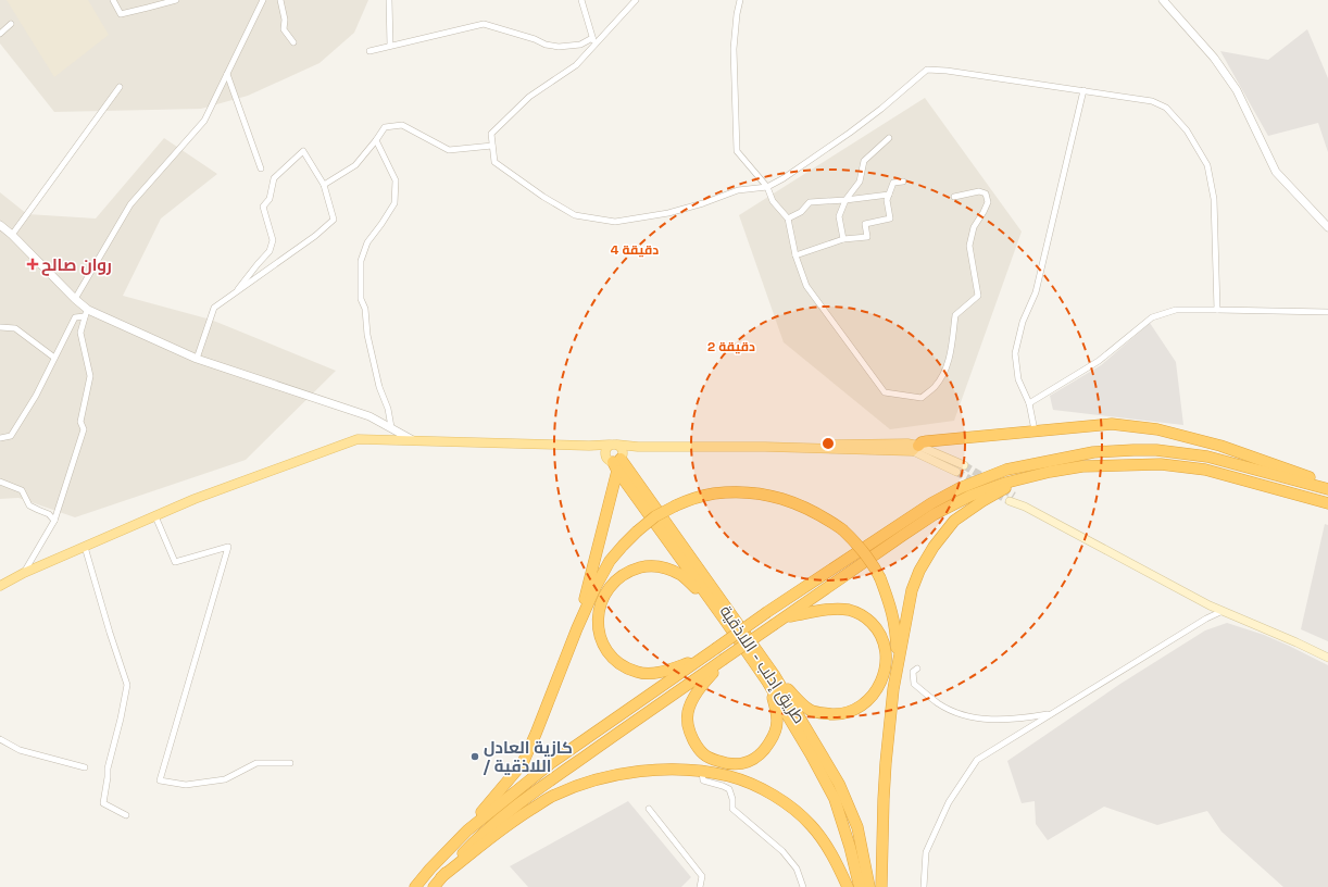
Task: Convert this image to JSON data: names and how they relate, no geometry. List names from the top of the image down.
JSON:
{
  "streets": {
    "highway": ["طريق إدلب - اللاذقية"]
  },
  "places": {
    "health": ["روان صالح"],
    "other": ["كازية العادل / اللاذقية"]
  },
  "rings": ["4 دقيقة", "2 دقيقة"]
}
